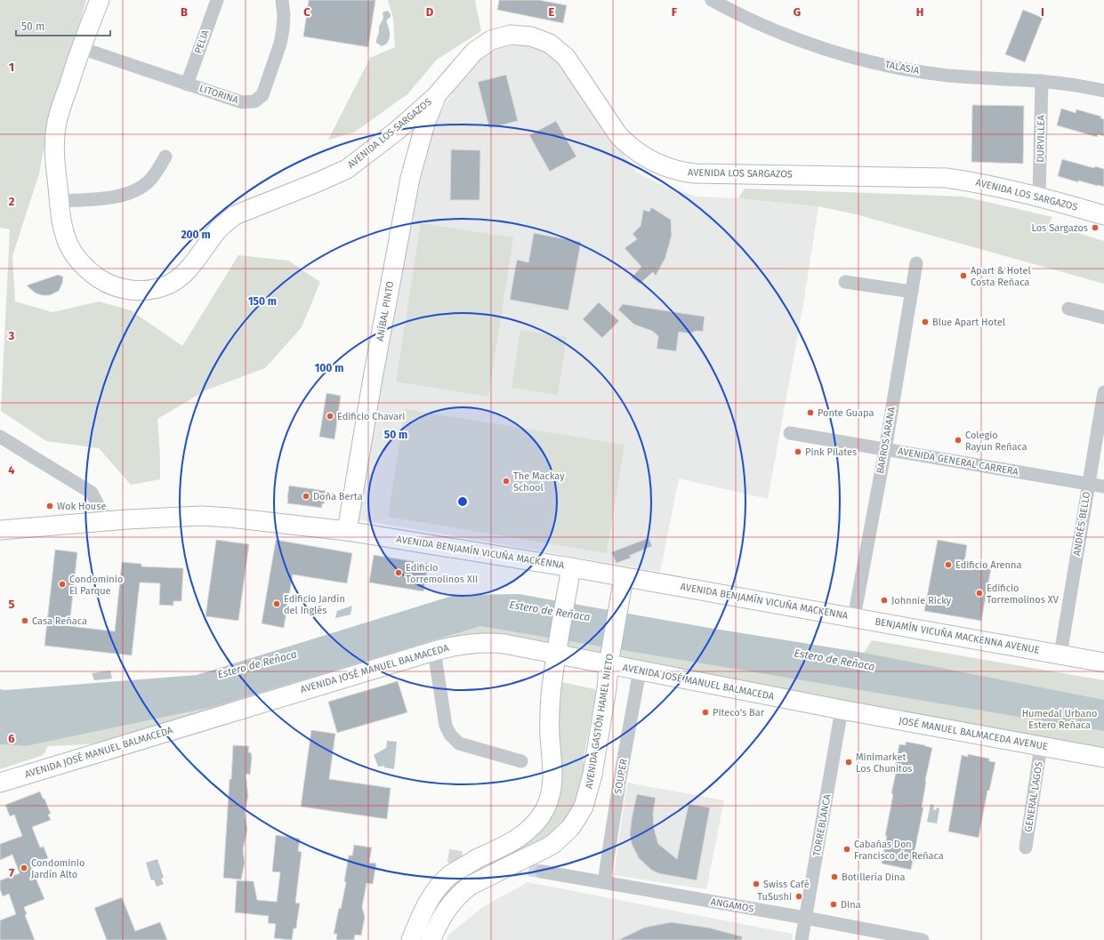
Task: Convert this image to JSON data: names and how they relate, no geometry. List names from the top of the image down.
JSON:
{
  "streets": {
    "street": [
      "PELIA",
      "TALASIA",
      "LITORINA",
      "AVENIDA LOS SARGAZOS",
      "DURVILLEA",
      "ANÍBAL PINTO",
      "BARROS ARANA",
      "AVENIDA GENERAL CARRERA",
      "ANDRÉS BELLO",
      "AVENIDA BENJAMÍN VICUÑA MACKENNA",
      "BENJAMÍN VICUÑA MACKENNA AVENUE",
      "AVENIDA JOSÉ MANUEL BALMACEDA",
      "AVENIDA GASTÓN HAMEL NIETO",
      "JOSÉ MANUEL BALMACEDA AVENUE",
      "SOUPER",
      "GENERAL LAGOS",
      "TORREBLANCA",
      "ANGAMOS"
    ]
  },
  "crossings": [
    ["PELIA", "LITORINA"],
    ["TALASIA", "DURVILLEA"],
    ["LITORINA", "AVENIDA LOS SARGAZOS"],
    ["AVENIDA LOS SARGAZOS", "DURVILLEA"],
    ["AVENIDA LOS SARGAZOS", "ANÍBAL PINTO"],
    ["ANÍBAL PINTO", "AVENIDA BENJAMÍN VICUÑA MACKENNA"],
    ["BARROS ARANA", "AVENIDA GENERAL CARRERA"],
    ["BARROS ARANA", "AVENIDA BENJAMÍN VICUÑA MACKENNA"],
    ["BARROS ARANA", "BENJAMÍN VICUÑA MACKENNA AVENUE"],
    ["AVENIDA GENERAL CARRERA", "ANDRÉS BELLO"],
    ["ANDRÉS BELLO", "BENJAMÍN VICUÑA MACKENNA AVENUE"],
    ["AVENIDA BENJAMÍN VICUÑA MACKENNA", "BENJAMÍN VICUÑA MACKENNA AVENUE"],
    ["AVENIDA BENJAMÍN VICUÑA MACKENNA", "AVENIDA GASTÓN HAMEL NIETO"],
    ["AVENIDA JOSÉ MANUEL BALMACEDA", "AVENIDA GASTÓN HAMEL NIETO"],
    ["AVENIDA JOSÉ MANUEL BALMACEDA", "JOSÉ MANUEL BALMACEDA AVENUE"],
    ["AVENIDA JOSÉ MANUEL BALMACEDA", "SOUPER"],
    ["AVENIDA JOSÉ MANUEL BALMACEDA", "TORREBLANCA"],
    ["JOSÉ MANUEL BALMACEDA AVENUE", "GENERAL LAGOS"],
    ["JOSÉ MANUEL BALMACEDA AVENUE", "TORREBLANCA"],
    ["SOUPER", "ANGAMOS"],
    ["TORREBLANCA", "ANGAMOS"]
  ],
  "water": ["Estero de Reñaca"],
  "parks": ["Humedal Urbano Estero Reñaca"],
  "places": [
    "Los Sargazos",
    "Apart & Hotel Costa Reñaca",
    "Blue Apart Hotel",
    "Ponte Guapa",
    "Edificio Chavari",
    "Colegio Rayun Reñaca",
    "Pink Pilates",
    "The Mackay School",
    "Doña Berta",
    "Wok House",
    "Edificio Arenna",
    "Edificio Torremolinos XII",
    "Condominio El Parque",
    "Edificio Torremolinos XV",
    "Johnnie Ricky",
    "Edificio Jardín del Inglés",
    "Casa Reñaca",
    "Piteco's Bar",
    "Minimarket Los Chunitos",
    "Cabañas Don Francisco de Reñaca",
    "Condominio Jardín Alto",
    "Botillería Dina",
    "Swiss Café",
    "TuSushi",
    "Dina"
  ],
  "scale_bar": "50 m",
  "grid": {
    "columns": [
      "B",
      "C",
      "D",
      "E",
      "F",
      "G",
      "H",
      "I"
    ],
    "rows": [
      "1",
      "2",
      "3",
      "4",
      "5",
      "6",
      "7"
    ]
  },
  "rings": [
    "200 m",
    "150 m",
    "100 m",
    "50 m"
  ]
}
